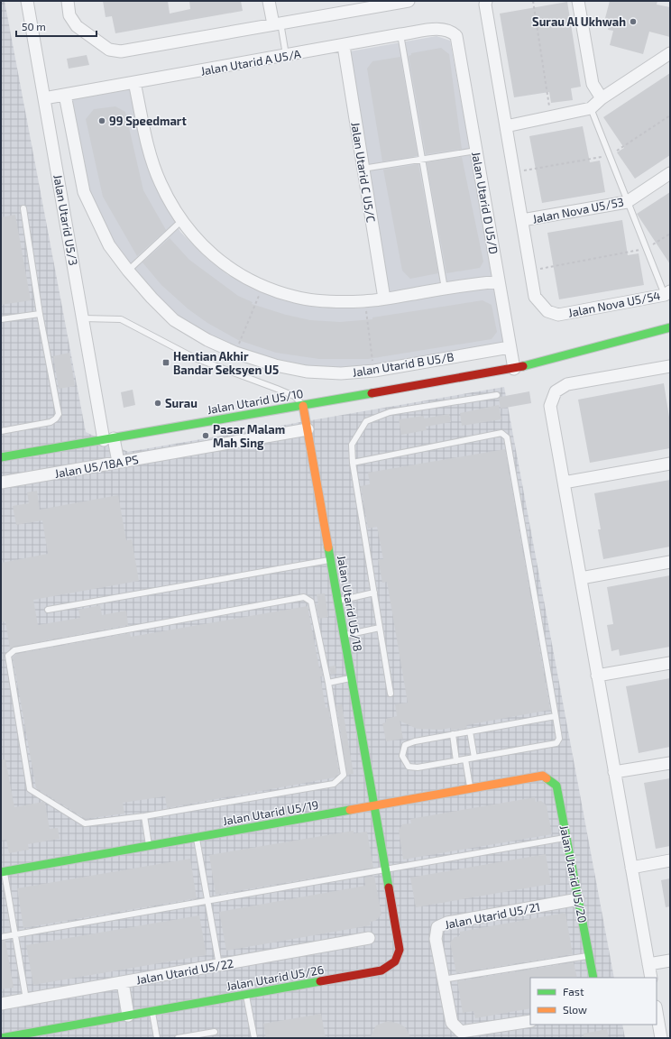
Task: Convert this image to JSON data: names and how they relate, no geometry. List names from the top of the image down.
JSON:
{
  "streets": {
    "street": [
      "Jalan Utarid A U5/A",
      "Jalan Utarid C U5/C",
      "Jalan Utarid D U5/D",
      "Jalan Nova U5/53",
      "Jalan Utarid U5/3",
      "Jalan Nova U5/54",
      "Jalan Utarid B U5/B",
      "Jalan Utarid U5/10",
      "Jalan U5/18A PS",
      "Jalan Utarid U5/18",
      "Jalan Utarid U5/19",
      "Jalan Utarid U5/20",
      "Jalan Utarid U5/21",
      "Jalan Utarid U5/22",
      "Jalan Utarid U5/26"
    ]
  },
  "crossings": [
    ["Jalan Utarid A U5/A", "Jalan Utarid C U5/C"],
    ["Jalan Utarid A U5/A", "Jalan Utarid D U5/D"],
    ["Jalan Utarid A U5/A", "Jalan Utarid U5/3"],
    ["Jalan Utarid A U5/A", "Jalan Utarid B U5/B"],
    ["Jalan Utarid D U5/D", "Jalan Utarid B U5/B"],
    ["Jalan Utarid D U5/D", "Jalan Utarid U5/10"],
    ["Jalan Utarid U5/3", "Jalan Utarid U5/10"],
    ["Jalan Utarid U5/3", "Jalan U5/18A PS"],
    ["Jalan Utarid U5/10", "Jalan Utarid U5/18"],
    ["Jalan U5/18A PS", "Jalan Utarid U5/18"],
    ["Jalan Utarid U5/18", "Jalan Utarid U5/19"],
    ["Jalan Utarid U5/18", "Jalan Utarid U5/26"],
    ["Jalan Utarid U5/19", "Jalan Utarid U5/20"],
    ["Jalan Utarid U5/19", "Jalan Utarid U5/26"],
    ["Jalan Utarid U5/20", "Jalan Utarid U5/21"]
  ],
  "places": {
    "other": [
      "Surau Al Ukhwah",
      "99 Speedmart",
      "Surau",
      "Pasar Malam Mah Sing"
    ],
    "transit": ["Hentian Akhir Bandar Seksyen U5"]
  },
  "legend": ["Fast", "Slow"],
  "scale_bar": "50 m"
}
